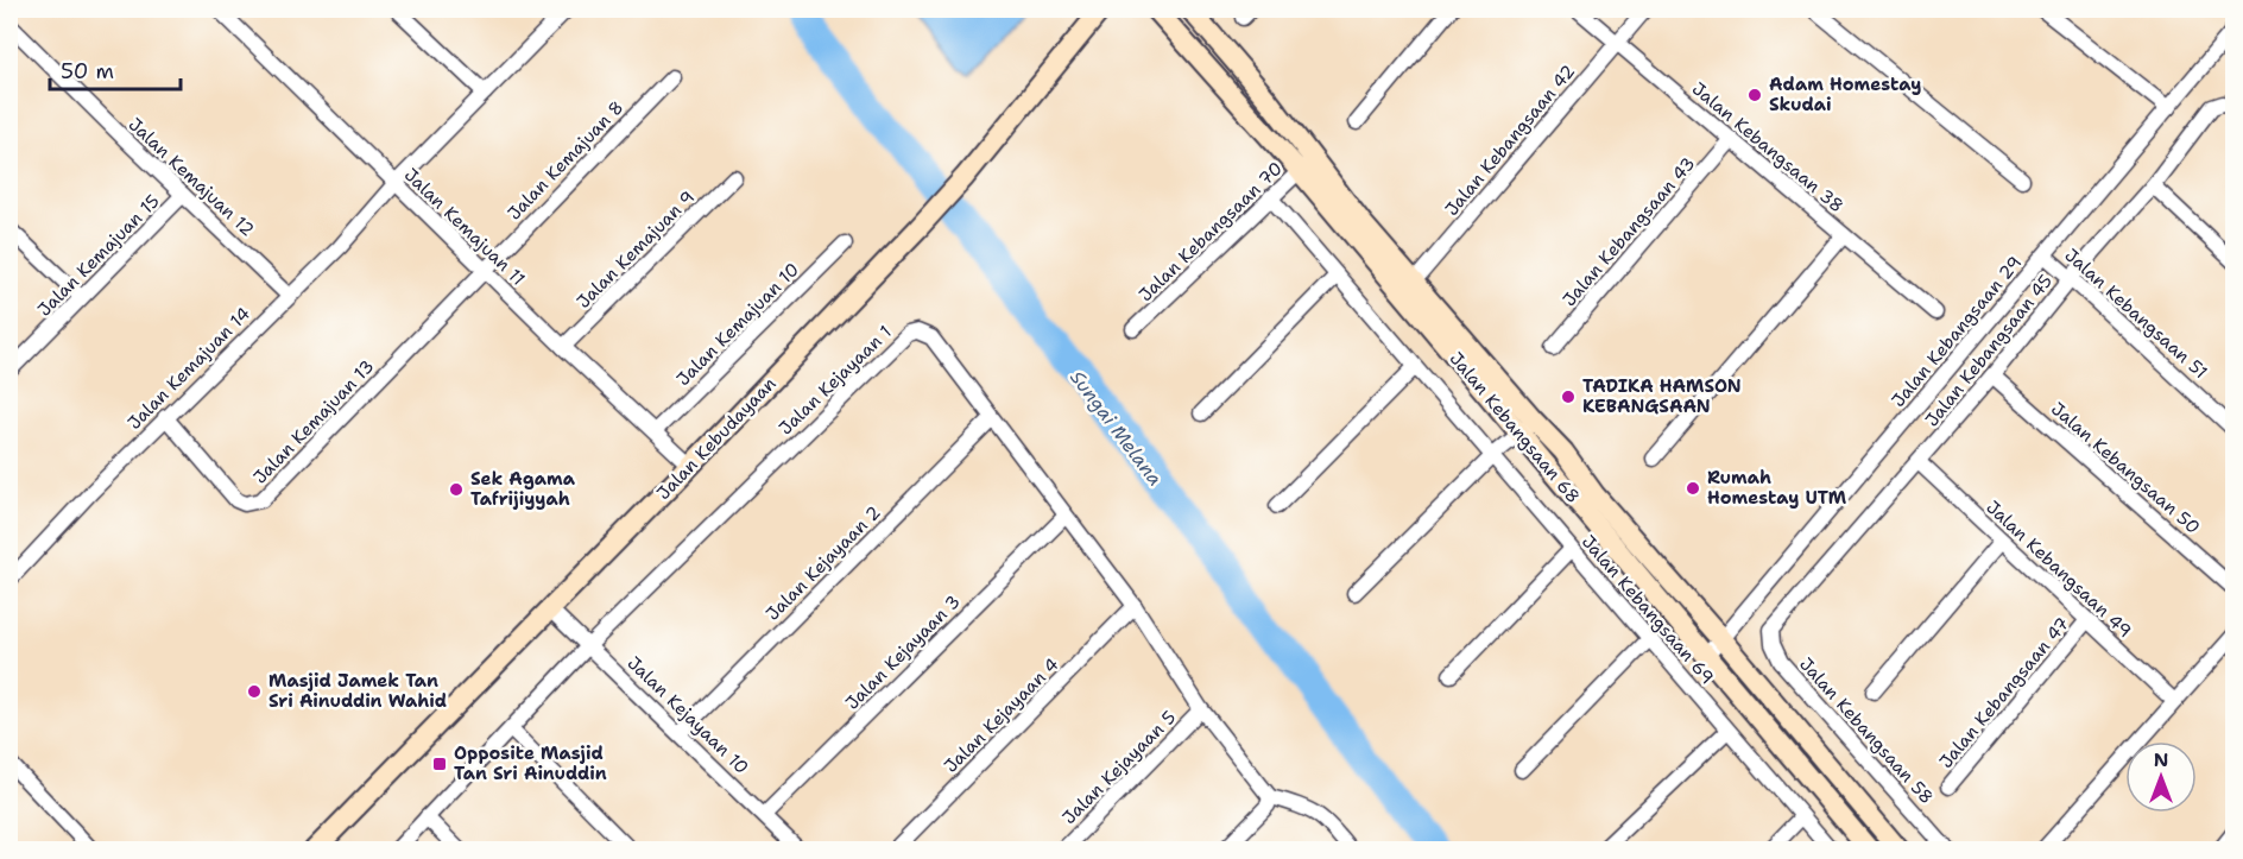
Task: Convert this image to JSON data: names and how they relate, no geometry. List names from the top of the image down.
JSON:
{
  "streets": {
    "street": [
      "Jalan Kebangsaan 42",
      "Jalan Kebangsaan 38",
      "Jalan Kemajuan 8",
      "Jalan Kemajuan 12",
      "Jalan Kemajuan 11",
      "Jalan Kebangsaan 70",
      "Jalan Kebangsaan 43",
      "Jalan Kemajuan 9",
      "Jalan Kemajuan 15",
      "Jalan Kebangsaan 51",
      "Jalan Kemajuan 10",
      "Jalan Kebangsaan 29",
      "Jalan Kebangsaan 45",
      "Jalan Kemajuan 14",
      "Jalan Kejayaan 1",
      "Jalan Kemajuan 13",
      "Jalan Kebangsaan 68",
      "Jalan Kebudayaan",
      "Jalan Kebangsaan 50",
      "Jalan Kejayaan 2",
      "Jalan Kebangsaan 49",
      "Jalan Kebangsaan 69",
      "Jalan Kejayaan 3",
      "Jalan Kebangsaan 47",
      "Jalan Kejayaan 10",
      "Jalan Kejayaan 4",
      "Jalan Kebangsaan 58",
      "Jalan Kejayaan 5"
    ]
  },
  "crossings": [
    ["Jalan Kebangsaan 42", "Jalan Kebangsaan 38"],
    ["Jalan Kebangsaan 42", "Jalan Kebangsaan 68"],
    ["Jalan Kebangsaan 38", "Jalan Kebangsaan 43"],
    ["Jalan Kemajuan 8", "Jalan Kemajuan 11"],
    ["Jalan Kemajuan 8", "Jalan Kemajuan 13"],
    ["Jalan Kemajuan 12", "Jalan Kemajuan 15"],
    ["Jalan Kemajuan 12", "Jalan Kemajuan 14"],
    ["Jalan Kemajuan 11", "Jalan Kemajuan 9"],
    ["Jalan Kemajuan 11", "Jalan Kemajuan 10"],
    ["Jalan Kemajuan 11", "Jalan Kemajuan 14"],
    ["Jalan Kemajuan 11", "Jalan Kemajuan 13"],
    ["Jalan Kemajuan 11", "Jalan Kebudayaan"],
    ["Jalan Kebangsaan 70", "Jalan Kebangsaan 68"],
    ["Jalan Kebangsaan 70", "Jalan Kebangsaan 69"],
    ["Jalan Kebangsaan 51", "Jalan Kebangsaan 29"],
    ["Jalan Kebangsaan 51", "Jalan Kebangsaan 45"],
    ["Jalan Kebangsaan 29", "Jalan Kebangsaan 68"],
    ["Jalan Kebangsaan 45", "Jalan Kebangsaan 50"],
    ["Jalan Kebangsaan 45", "Jalan Kebangsaan 49"],
    ["Jalan Kebangsaan 45", "Jalan Kebangsaan 58"],
    ["Jalan Kemajuan 14", "Jalan Kemajuan 13"],
    ["Jalan Kejayaan 1", "Jalan Kejayaan 2"],
    ["Jalan Kejayaan 1", "Jalan Kejayaan 3"],
    ["Jalan Kejayaan 1", "Jalan Kejayaan 10"],
    ["Jalan Kejayaan 1", "Jalan Kejayaan 4"],
    ["Jalan Kejayaan 1", "Jalan Kejayaan 5"],
    ["Jalan Kebudayaan", "Jalan Kejayaan 10"],
    ["Jalan Kejayaan 2", "Jalan Kejayaan 10"],
    ["Jalan Kebangsaan 49", "Jalan Kebangsaan 47"],
    ["Jalan Kejayaan 3", "Jalan Kejayaan 10"]
  ],
  "water": ["Sungai Melana"],
  "places": {
    "other": [
      "Adam Homestay Skudai",
      "TADIKA HAMSON KEBANGSAAN",
      "Rumah Homestay UTM",
      "Sek Agama Tafrijiyyah",
      "Masjid Jamek Tan Sri Ainuddin Wahid"
    ],
    "transit": ["Opposite Masjid Tan Sri Ainuddin"]
  },
  "scale_bar": "50 m",
  "north": "top"
}
